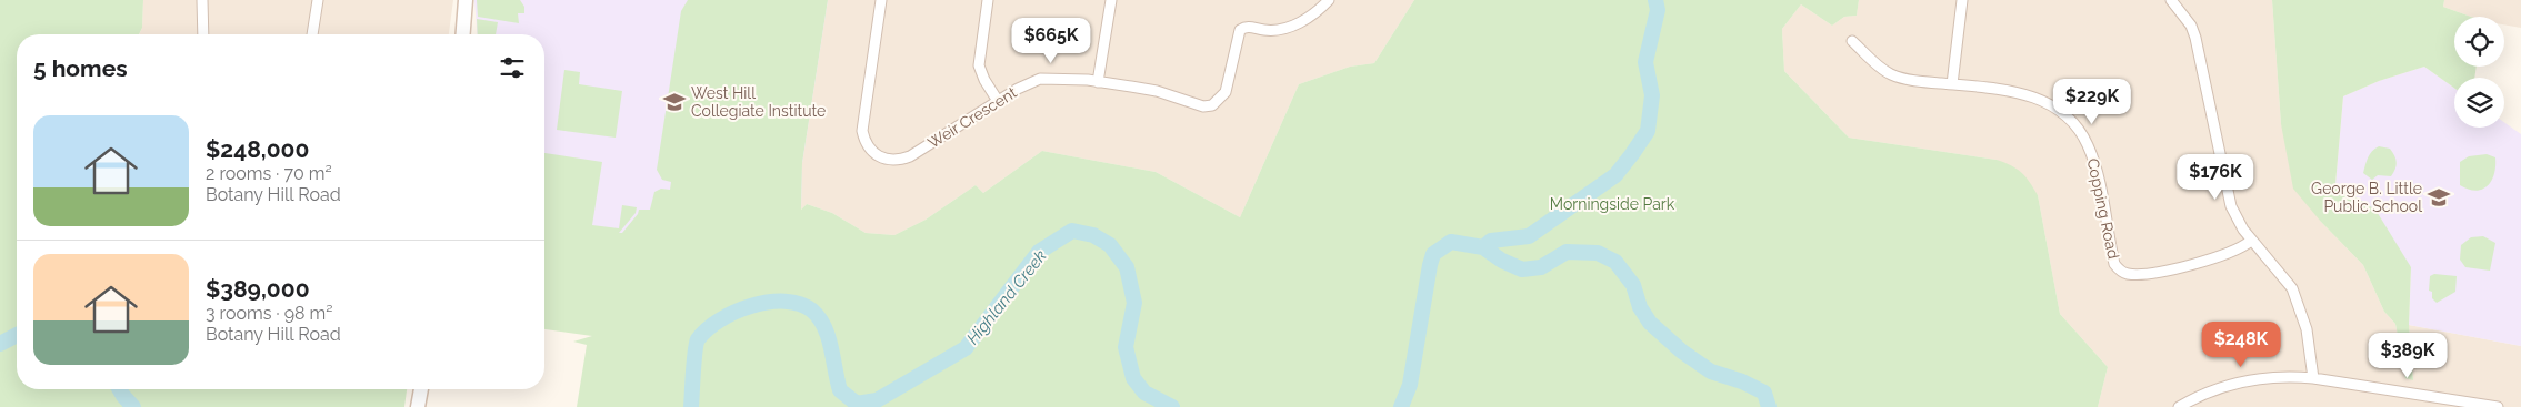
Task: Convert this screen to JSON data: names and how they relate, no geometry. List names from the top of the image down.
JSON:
{
  "streets": {
    "street": ["Weir Crescent", "Copping Road"]
  },
  "water": ["Highland Creek"],
  "parks": ["Morningside Park"],
  "places": {
    "school or university": ["West Hill Collegiate Institute", "George B. Little Public School"]
  },
  "page": {
    "price": [
      "$665K",
      "$229K",
      "$176K",
      "$248K",
      "$389K"
    ],
    "heading": "5 homes",
    "list": [
      {
        "name": "$248,000",
        "note": "2 rooms · 70 m² · Botany Hill Road"
      },
      {
        "name": "$389,000",
        "note": "3 rooms · 98 m² · Botany Hill Road"
      }
    ]
  }
}
